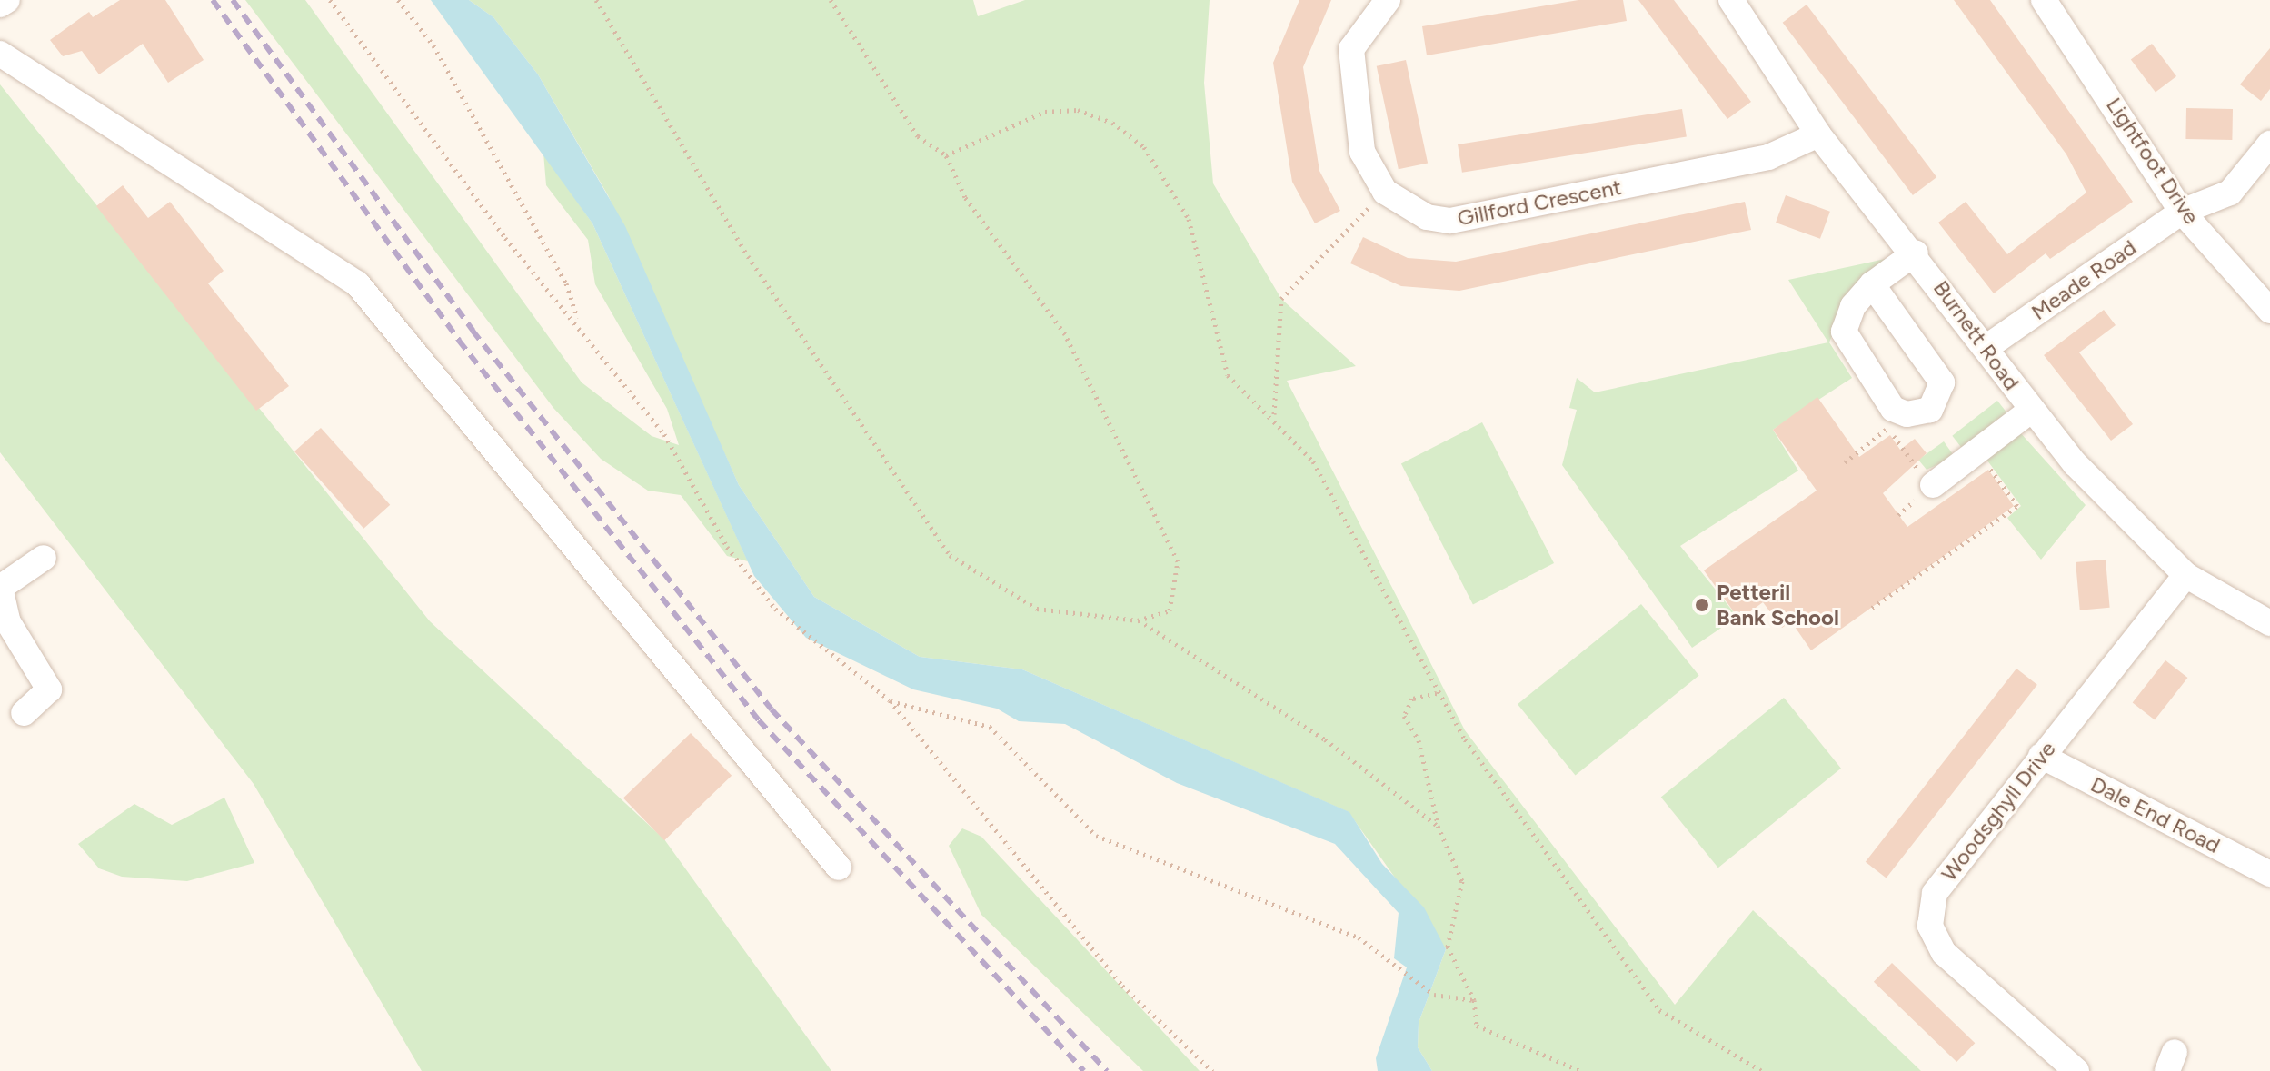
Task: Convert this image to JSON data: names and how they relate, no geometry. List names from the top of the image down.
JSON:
{
  "streets": {
    "street": [
      "Lightfoot Drive",
      "Gillford Crescent",
      "Meade Road",
      "Burnett Road",
      "Woodsghyll Drive",
      "Dale End Road"
    ]
  },
  "crossings": [
    ["Lightfoot Drive", "Meade Road"],
    ["Gillford Crescent", "Burnett Road"],
    ["Meade Road", "Burnett Road"],
    ["Burnett Road", "Woodsghyll Drive"],
    ["Woodsghyll Drive", "Dale End Road"]
  ],
  "places": ["Petteril Bank School"]
}
